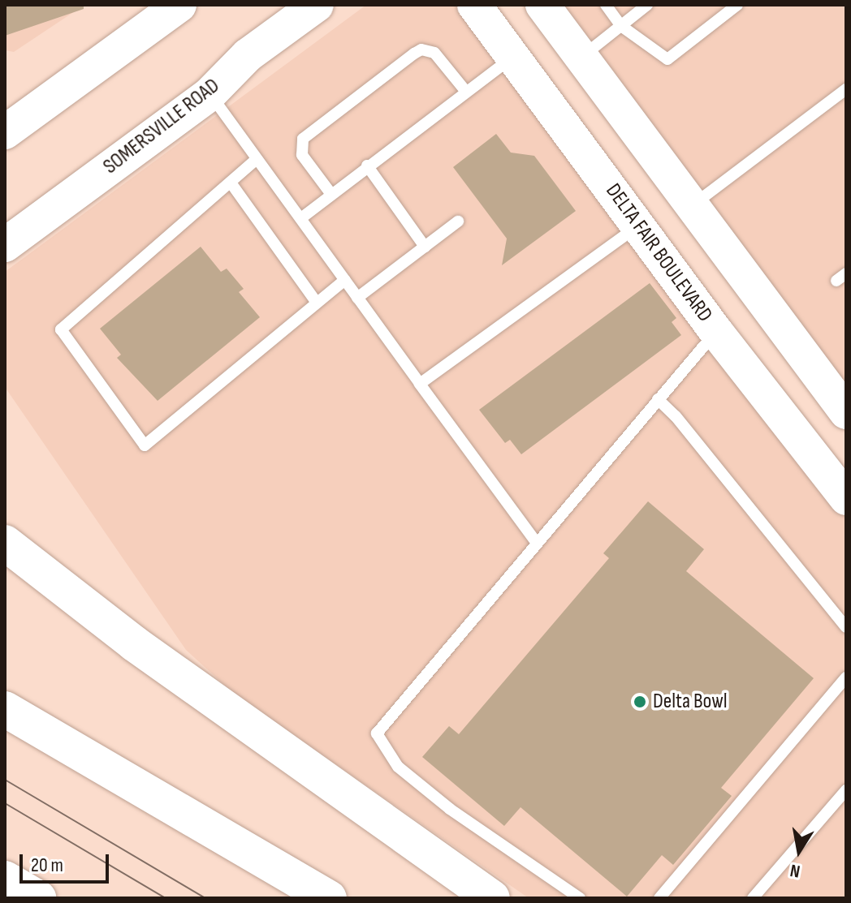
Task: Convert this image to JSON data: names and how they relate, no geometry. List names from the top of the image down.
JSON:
{
  "streets": {
    "main road": ["SOMERSVILLE ROAD", "DELTA FAIR BOULEVARD"]
  },
  "places": ["Delta Bowl"],
  "scale_bar": "20 m",
  "north": "bottom"
}
